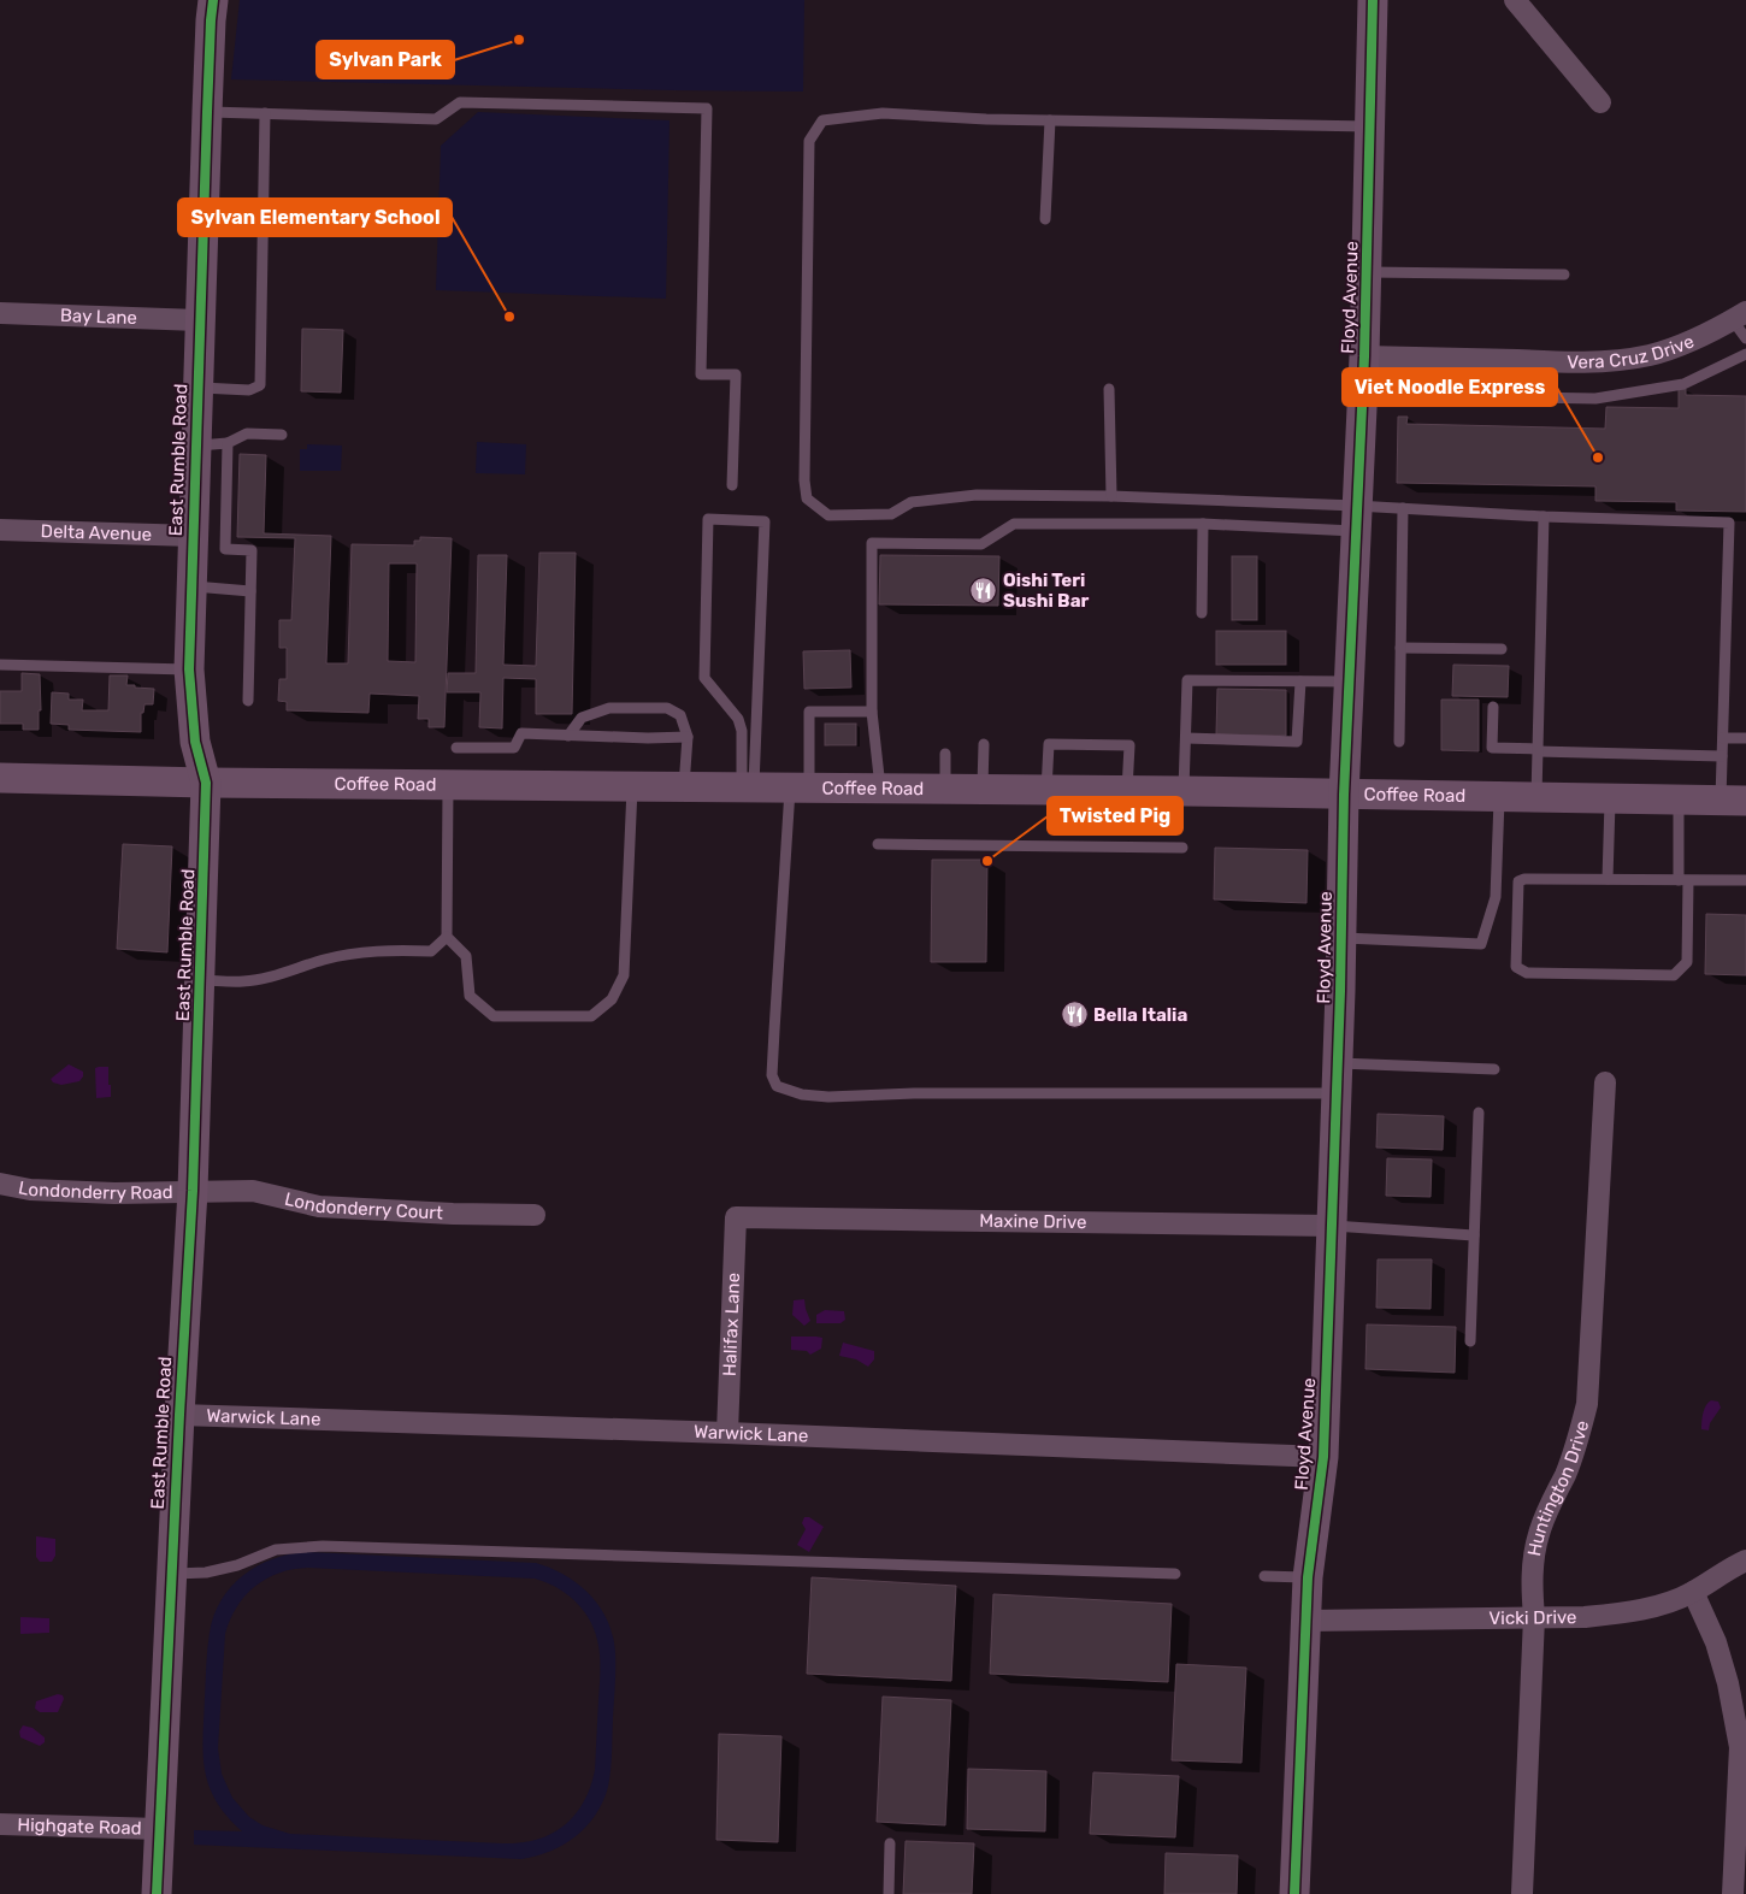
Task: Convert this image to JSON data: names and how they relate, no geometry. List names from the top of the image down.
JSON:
{
  "streets": {
    "street": [
      "Floyd Avenue",
      "Bay Lane",
      "Vera Cruz Drive",
      "East Rumble Road",
      "Delta Avenue",
      "Coffee Road",
      "Londonderry Road",
      "Londonderry Court",
      "Maxine Drive",
      "Halifax Lane",
      "Warwick Lane",
      "Huntington Drive",
      "Vicki Drive",
      "Highgate Road"
    ]
  },
  "crossings": [
    ["Floyd Avenue", "Vera Cruz Drive"],
    ["Floyd Avenue", "Coffee Road"],
    ["Floyd Avenue", "Maxine Drive"],
    ["Floyd Avenue", "Warwick Lane"],
    ["Floyd Avenue", "Vicki Drive"],
    ["Bay Lane", "East Rumble Road"],
    ["East Rumble Road", "Delta Avenue"],
    ["East Rumble Road", "Coffee Road"],
    ["East Rumble Road", "Londonderry Road"],
    ["East Rumble Road", "Londonderry Court"],
    ["East Rumble Road", "Warwick Lane"],
    ["East Rumble Road", "Highgate Road"],
    ["Londonderry Road", "Londonderry Court"],
    ["Maxine Drive", "Halifax Lane"],
    ["Halifax Lane", "Warwick Lane"],
    ["Huntington Drive", "Vicki Drive"]
  ],
  "places": {
    "other": [
      "Sylvan Park",
      "Sylvan Elementary School",
      "Viet Noodle Express",
      "Twisted Pig"
    ],
    "restaurant": ["Oishi Teri Sushi Bar", "Bella Italia"]
  }
}
